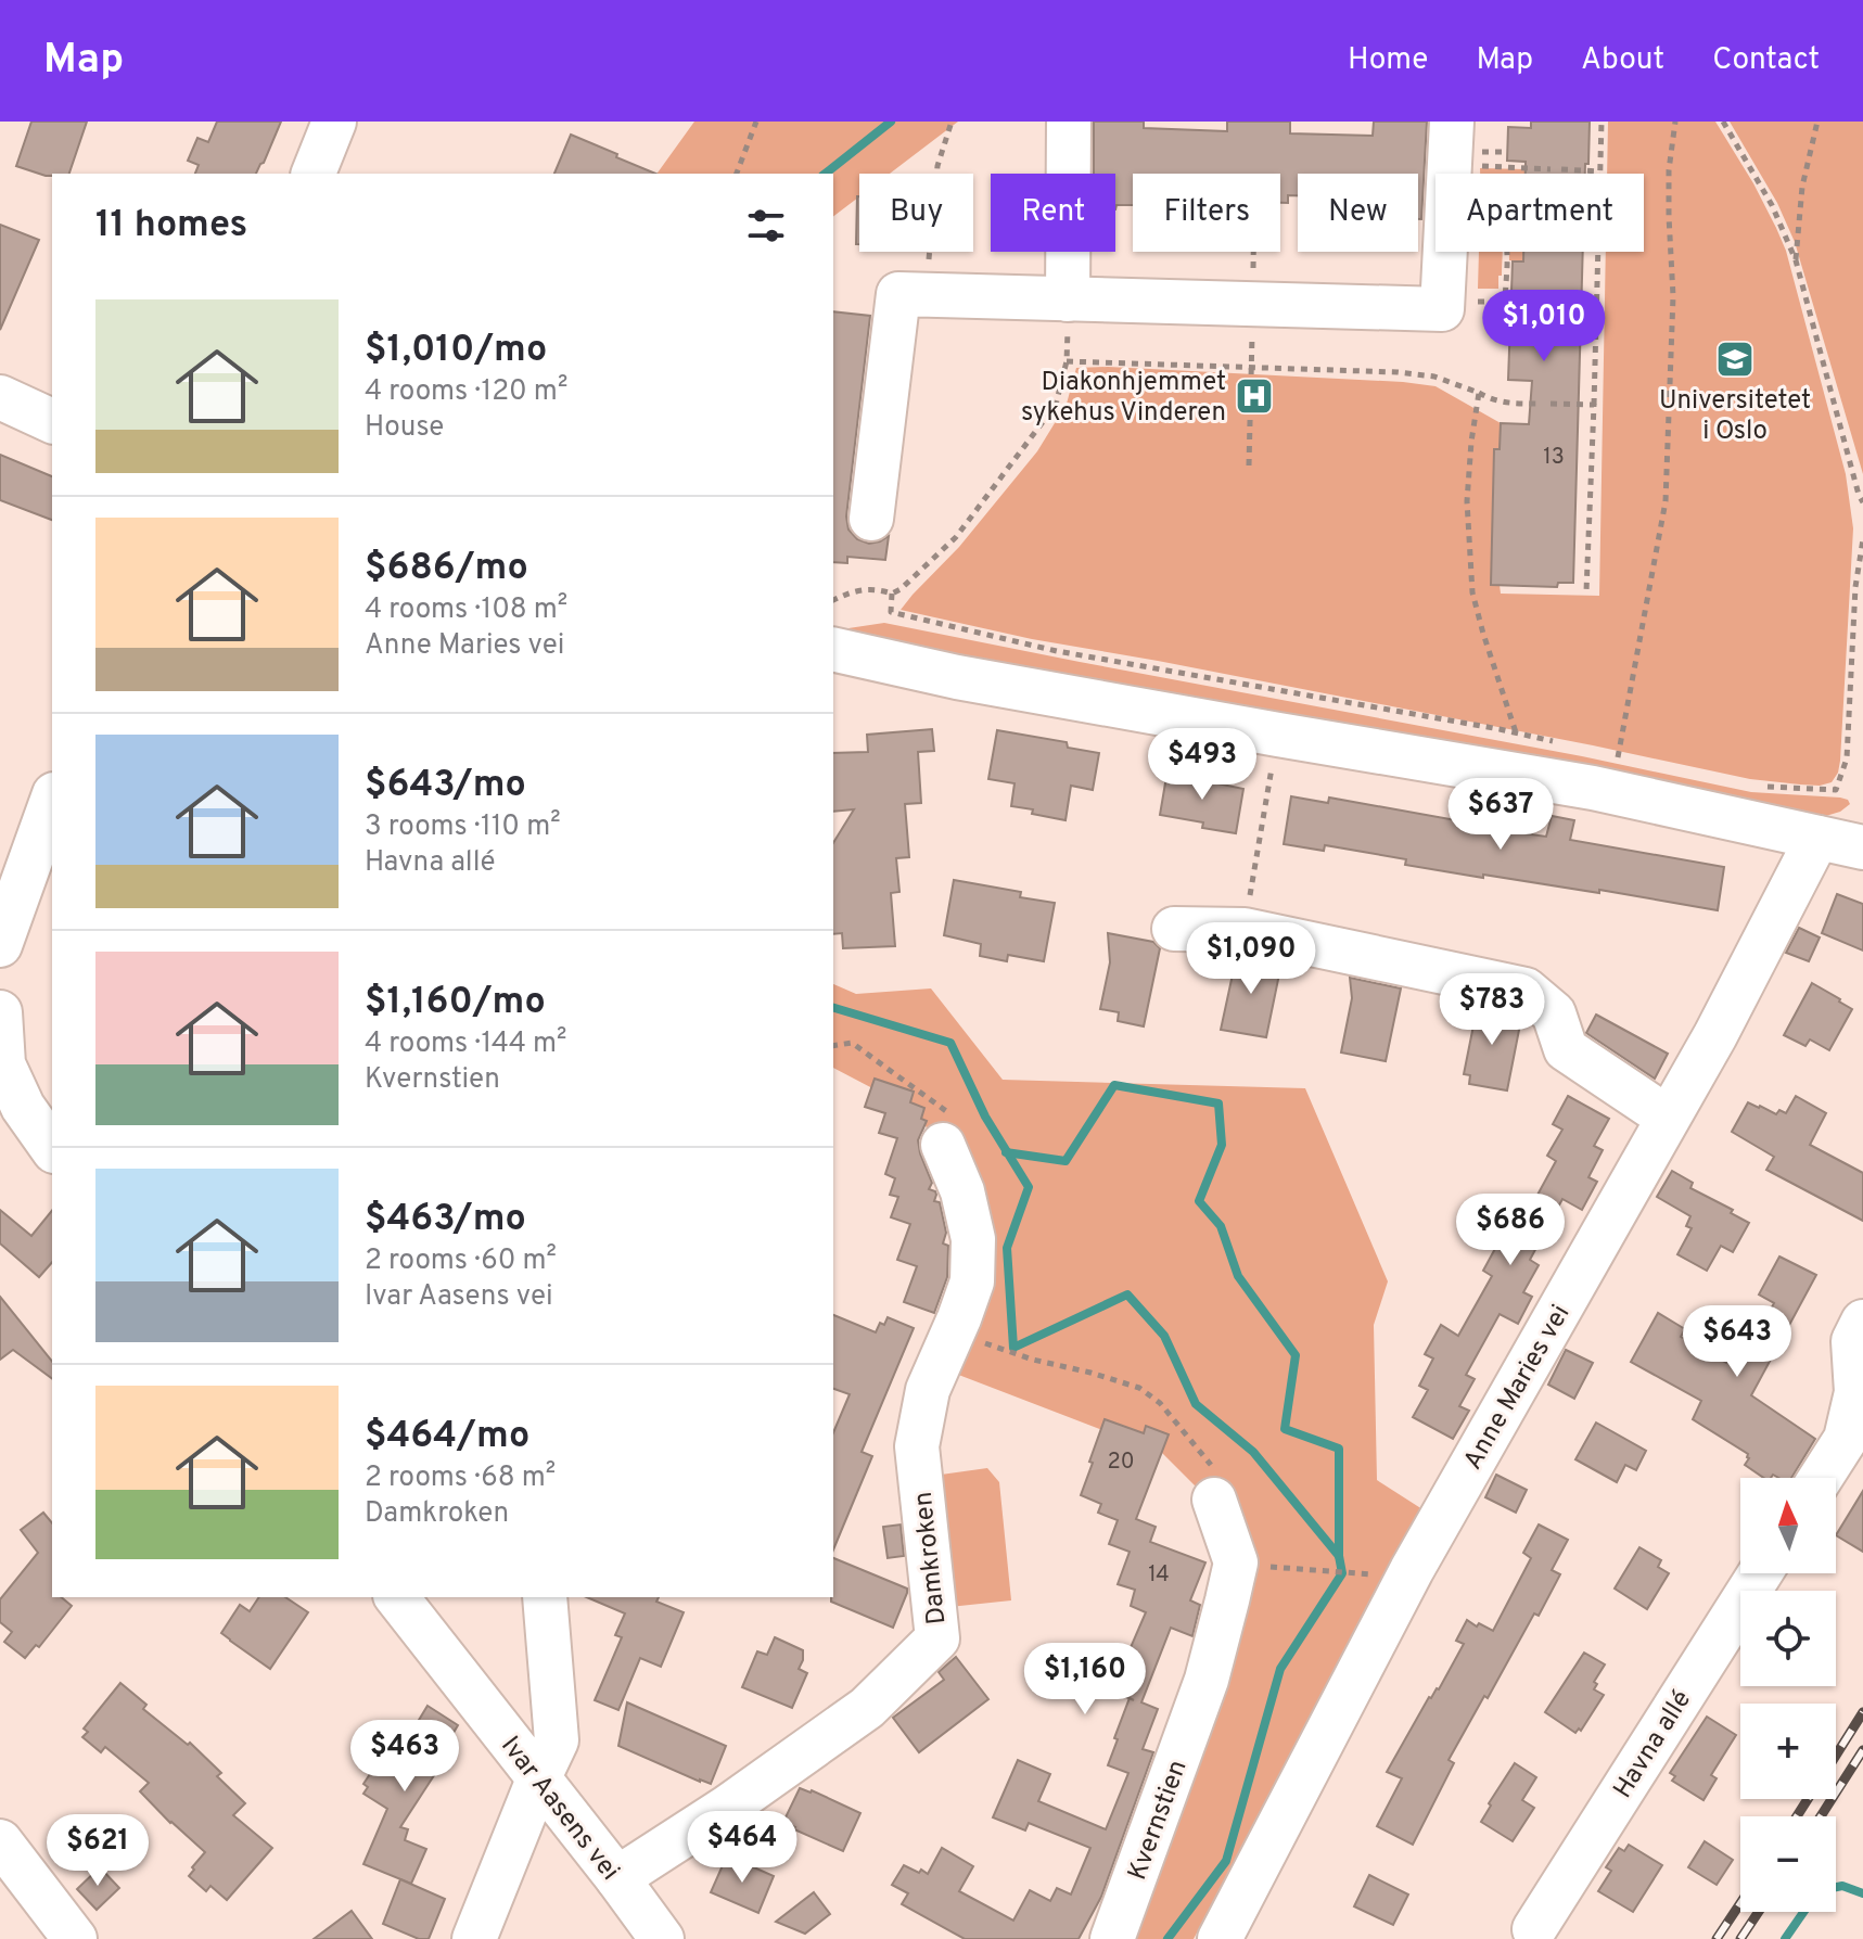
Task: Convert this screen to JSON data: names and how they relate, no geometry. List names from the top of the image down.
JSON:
{
  "streets": {
    "street": [
      "Anne Maries vei",
      "Damkroken",
      "Havna allé",
      "Ivar Aasens vei",
      "Kvernstien"
    ]
  },
  "crossings": [
    ["Damkroken", "Ivar Aasens vei"]
  ],
  "places": {
    "school or university": ["Universitetet i Oslo"],
    "hospital": ["Diakonhjemmet sykehus Vinderen"]
  },
  "house_numbers": ["13", "20", "14"],
  "north": "top",
  "page": {
    "header": "Map",
    "nav": [
      "Home",
      "Map",
      "About",
      "Contact"
    ],
    "chip": [
      "Buy",
      "Rent",
      "Filters",
      "New",
      "Apartment"
    ],
    "heading": "11 homes",
    "list": [
      {
        "name": "$1,010/mo",
        "note": "4 rooms · 120 m² · House"
      },
      {
        "name": "$686/mo",
        "note": "4 rooms · 108 m² · Anne Maries vei"
      },
      {
        "name": "$643/mo",
        "note": "3 rooms · 110 m² · Havna allé"
      },
      {
        "name": "$1,160/mo",
        "note": "4 rooms · 144 m² · Kvernstien"
      },
      {
        "name": "$463/mo",
        "note": "2 rooms · 60 m² · Ivar Aasens vei"
      },
      {
        "name": "$464/mo",
        "note": "2 rooms · 68 m² · Damkroken"
      }
    ],
    "price": [
      "$1,010",
      "$493",
      "$637",
      "$1,090",
      "$783",
      "$686",
      "$643",
      "$1,160",
      "$463",
      "$464",
      "$621"
    ],
    "map_buttons": ["+", "−"]
  }
}
